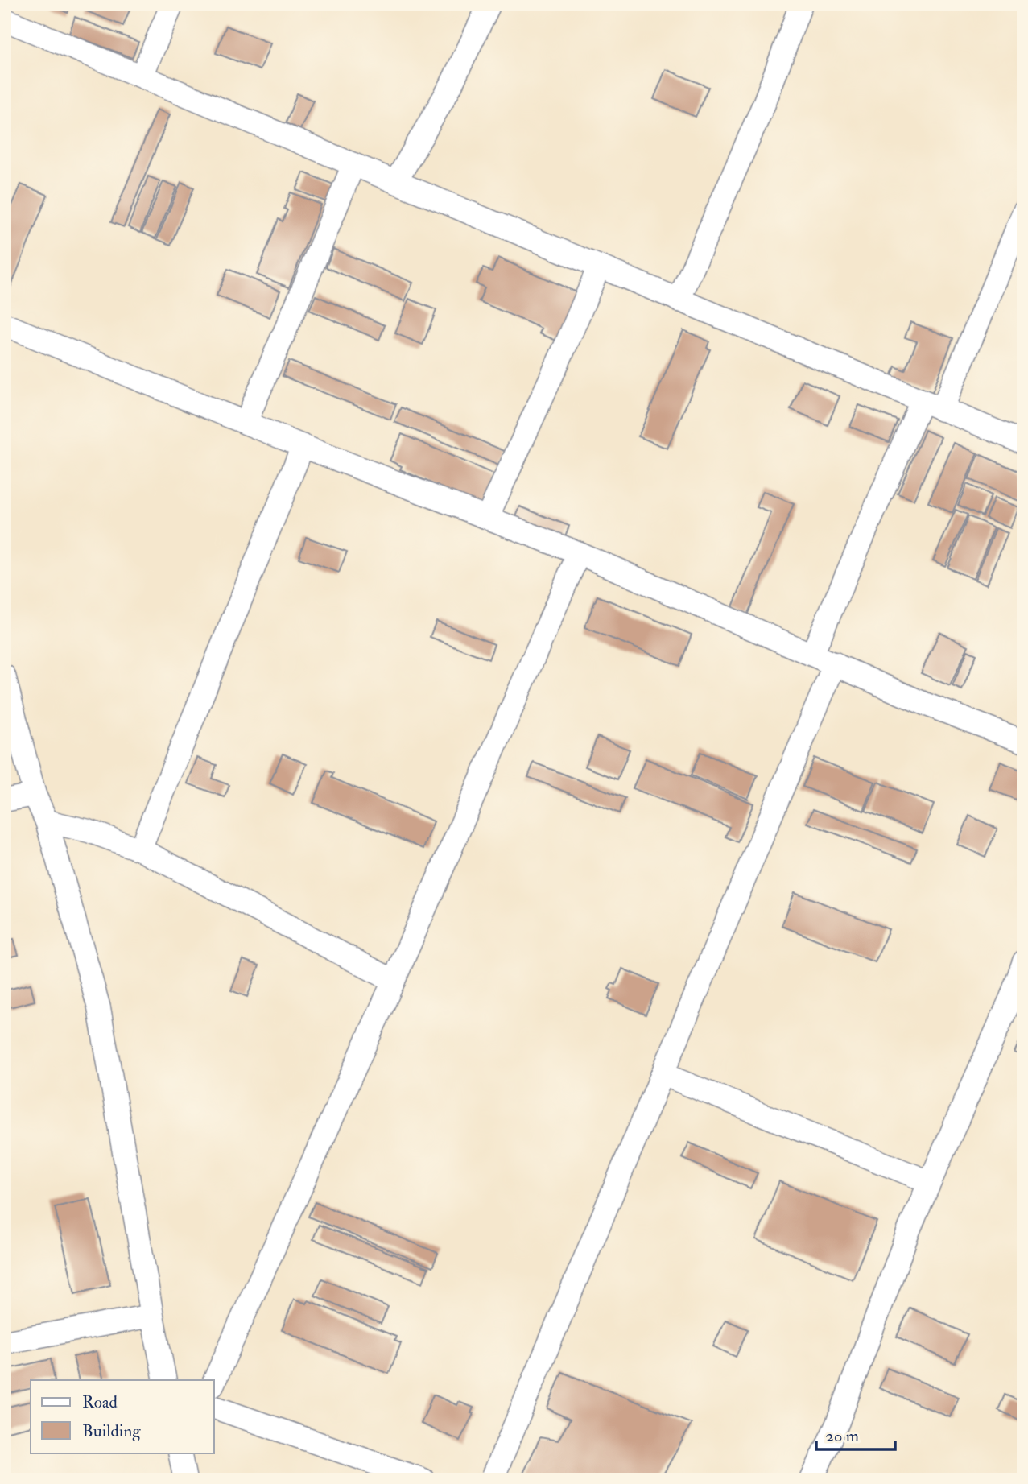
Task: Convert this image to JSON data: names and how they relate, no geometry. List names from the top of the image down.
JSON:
{
  "legend": ["Road", "Building"],
  "scale_bar": "20 m"
}
